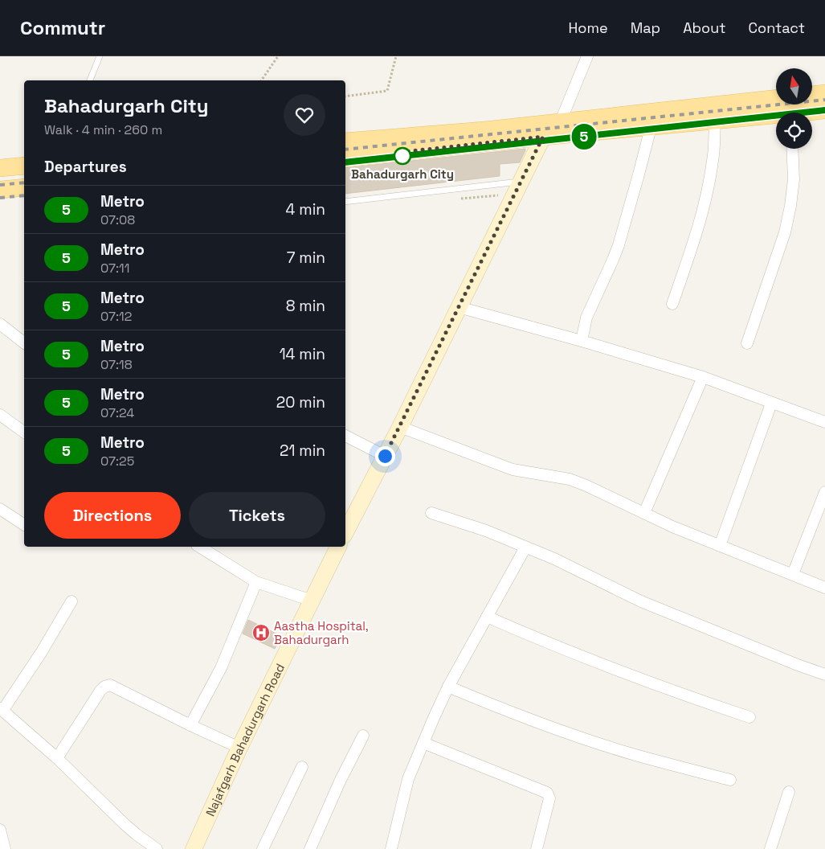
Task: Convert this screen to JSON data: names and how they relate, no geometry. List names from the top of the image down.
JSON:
{
  "streets": {
    "street": ["Najafgarh Bahadurgarh Road"]
  },
  "places": {
    "other": ["Bahadurgarh City"],
    "hospital": ["Aastha Hospital, Bahadurgarh"]
  },
  "lines": ["metro line 5"],
  "north": "top",
  "page": {
    "header": "Commutr",
    "nav": [
      "Home",
      "Map",
      "About",
      "Contact"
    ],
    "on_map": "5",
    "heading": [
      ["Bahadurgarh City", "Walk · 4 min · 260 m"],
      "Departures"
    ],
    "list": [
      {
        "mark": "5",
        "name": "Metro",
        "note": "07:08",
        "value": "4 min"
      },
      {
        "mark": "5",
        "name": "Metro",
        "note": "07:11",
        "value": "7 min"
      },
      {
        "mark": "5",
        "name": "Metro",
        "note": "07:12",
        "value": "8 min"
      },
      {
        "mark": "5",
        "name": "Metro",
        "note": "07:18",
        "value": "14 min"
      },
      {
        "mark": "5",
        "name": "Metro",
        "note": "07:24",
        "value": "20 min"
      },
      {
        "mark": "5",
        "name": "Metro",
        "note": "07:25",
        "value": "21 min"
      }
    ],
    "buttons": ["Directions", "Tickets"]
  }
}
